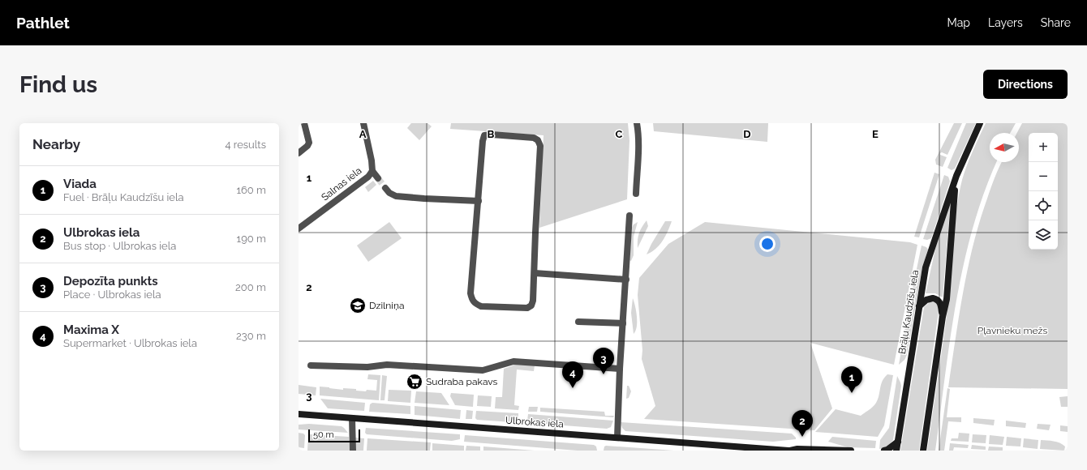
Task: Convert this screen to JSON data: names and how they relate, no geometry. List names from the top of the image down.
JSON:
{
  "streets": {
    "street": ["Salnas iela", "Brāļu Kaudzīšu iela", "Ulbrokas iela"]
  },
  "parks": ["Pļavnieku mežs"],
  "places": {
    "school or university": ["Dzilniņa"],
    "supermarket": ["Sudraba pakavs"]
  },
  "scale_bar": "50 m",
  "north": "left",
  "page": {
    "header": "Pathlet",
    "nav": ["Map", "Layers", "Share"],
    "buttons": "Directions",
    "title": "Find us",
    "heading": ["Nearby", "4 results"],
    "map_buttons": ["+", "−"],
    "list": [
      {
        "mark": "1",
        "name": "Viada",
        "note": "Fuel · Brāļu Kaudzīšu iela",
        "value": "160 m"
      },
      {
        "mark": "2",
        "name": "Ulbrokas iela",
        "note": "Bus stop · Ulbrokas iela",
        "value": "190 m"
      },
      {
        "mark": "3",
        "name": "Depozīta punkts",
        "note": "Place · Ulbrokas iela",
        "value": "200 m"
      },
      {
        "mark": "4",
        "name": "Maxima X",
        "note": "Supermarket · Ulbrokas iela",
        "value": "230 m"
      }
    ],
    "pins": [
      "3",
      "4",
      "1",
      "2"
    ],
    "scale": "50 m"
  },
  "grid": {
    "columns": [
      "A",
      "B",
      "C",
      "D",
      "E"
    ],
    "rows": ["1", "2", "3"]
  }
}
